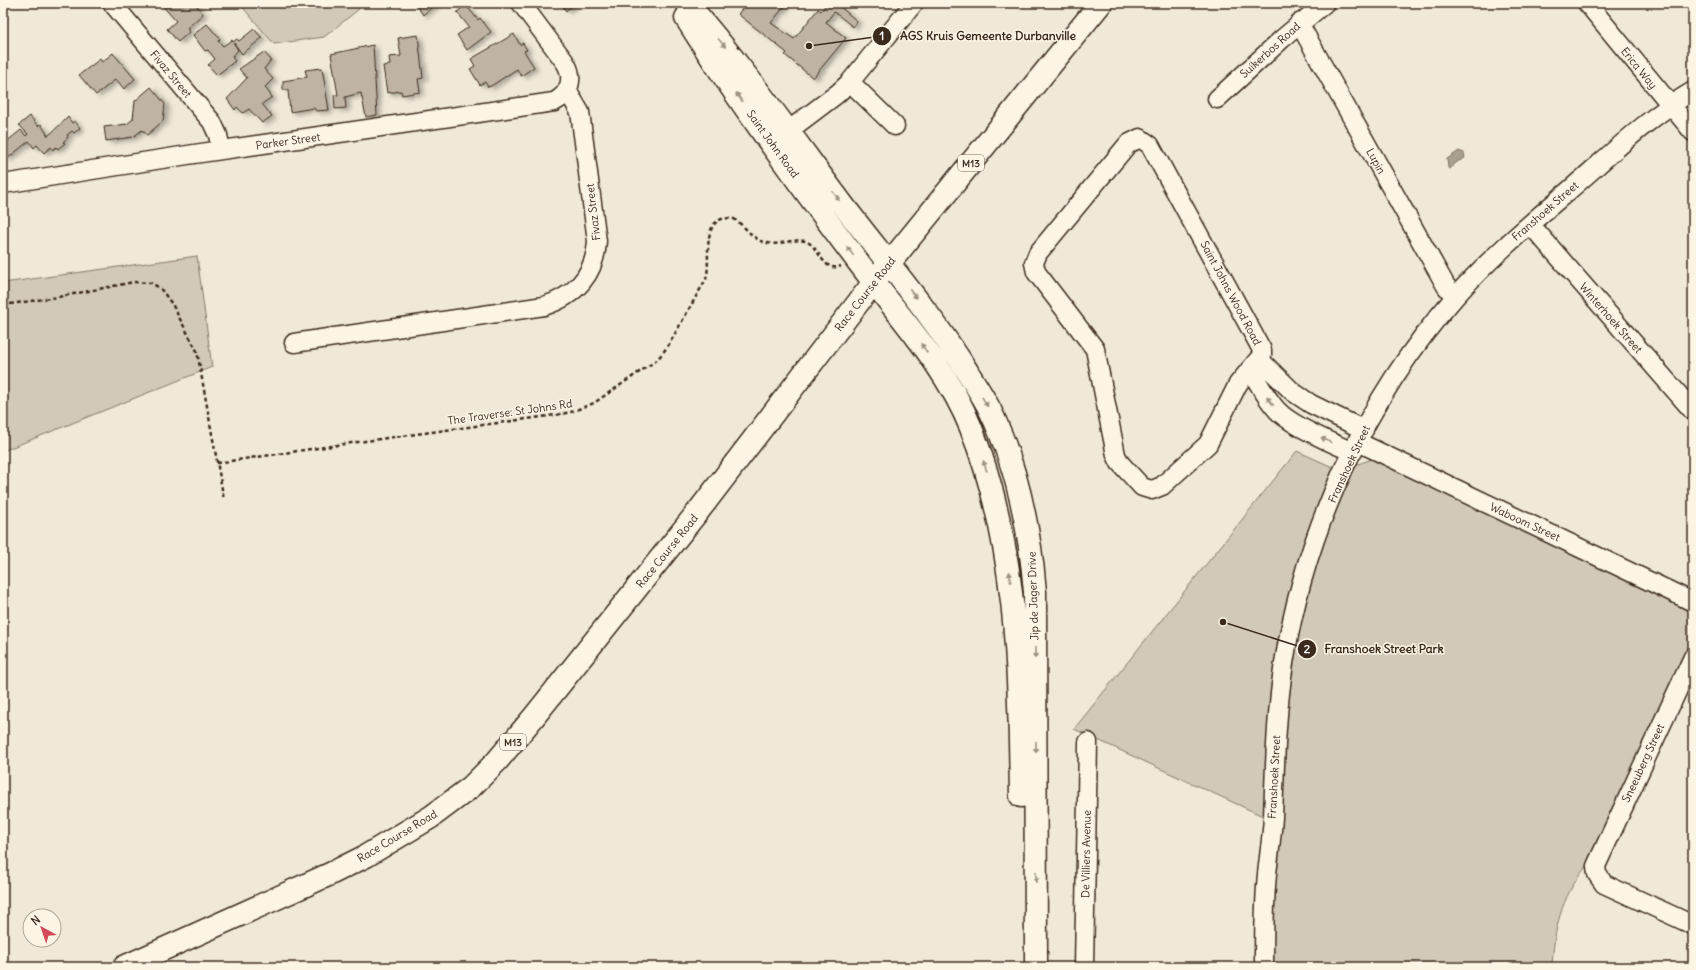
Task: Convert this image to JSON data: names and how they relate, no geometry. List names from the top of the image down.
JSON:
{
  "streets": {
    "main road": [
      "Saint John Road",
      "M13",
      "Race Course Road",
      "Jip de Jager Drive"
    ],
    "street": [
      "Suikerbos Road",
      "Erica Way",
      "Fivaz Street",
      "Parker Street",
      "Lupin",
      "Franshoek Street",
      "Saint Johns Wood Road",
      "Winterhoek Street",
      "Waboom Street",
      "Sneeuberg Street",
      "De Villiers Avenue"
    ],
    "path": ["The Traverse: St Johns Rd"]
  },
  "crossings": [
    ["Suikerbos Road", "Lupin"],
    ["Erica Way", "Franshoek Street"],
    ["Fivaz Street", "Parker Street"],
    ["Saint John Road", "Race Course Road"],
    ["Saint John Road", "Jip de Jager Drive"],
    ["Lupin", "Franshoek Street"],
    ["Franshoek Street", "Winterhoek Street"],
    ["Franshoek Street", "Waboom Street"],
    ["Race Course Road", "Jip de Jager Drive"]
  ],
  "places": ["AGS Kruis Gemeente Durbanville", "Franshoek Street Park"],
  "north": "top left"
}
